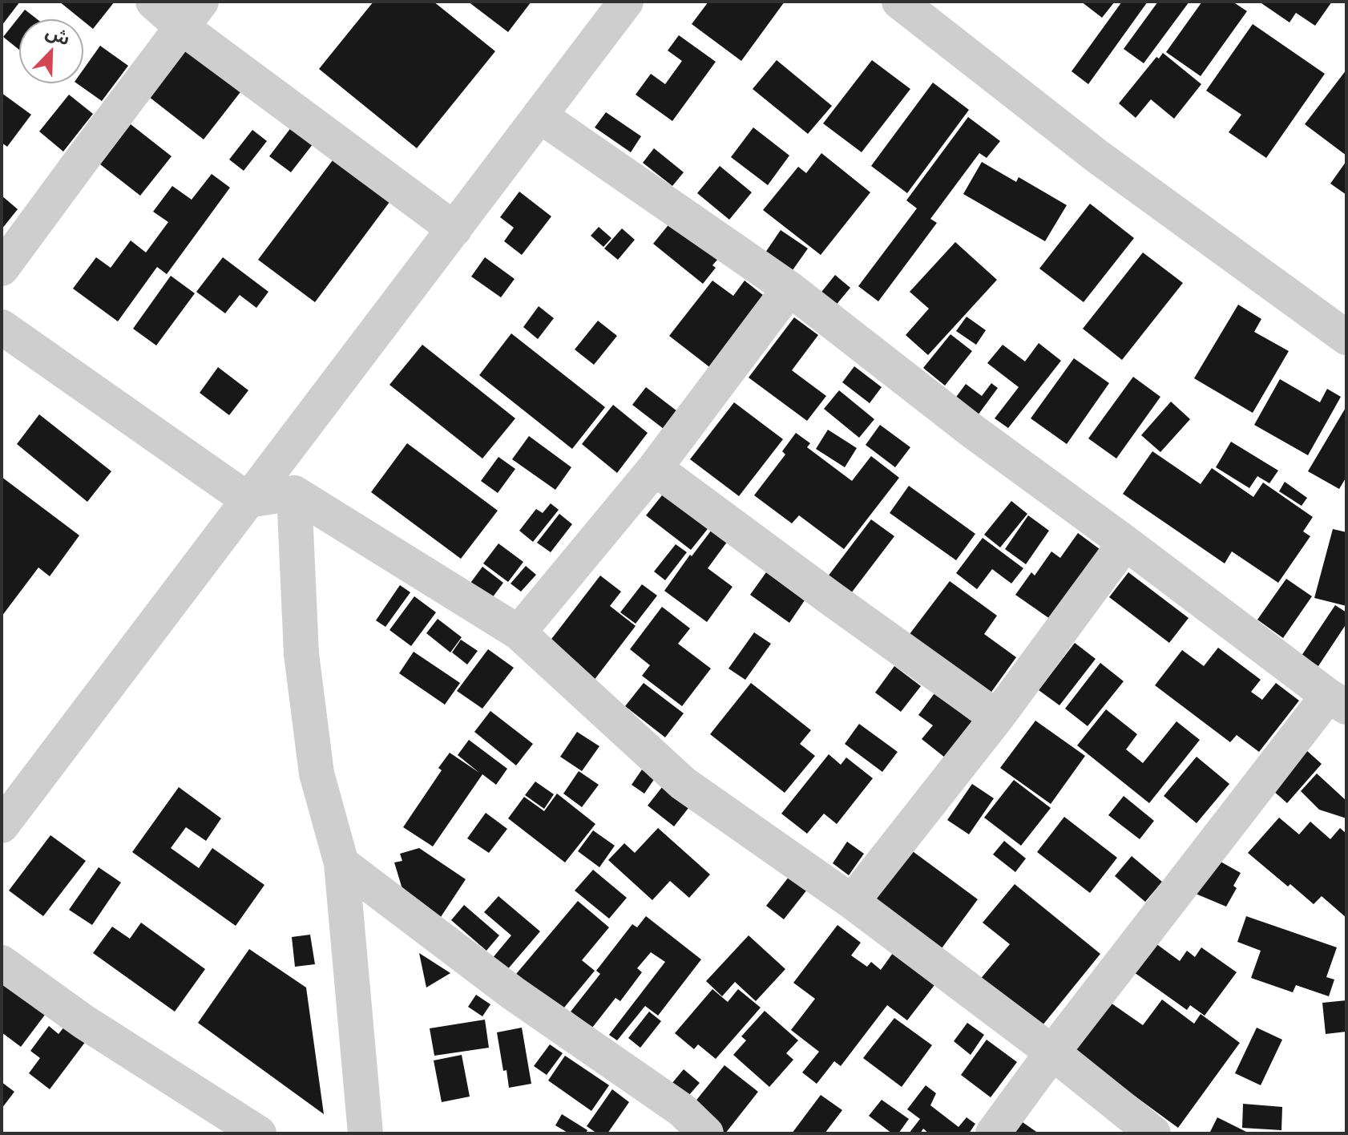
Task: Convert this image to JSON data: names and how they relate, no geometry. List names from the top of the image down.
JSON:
{
  "north": "top right"
}
